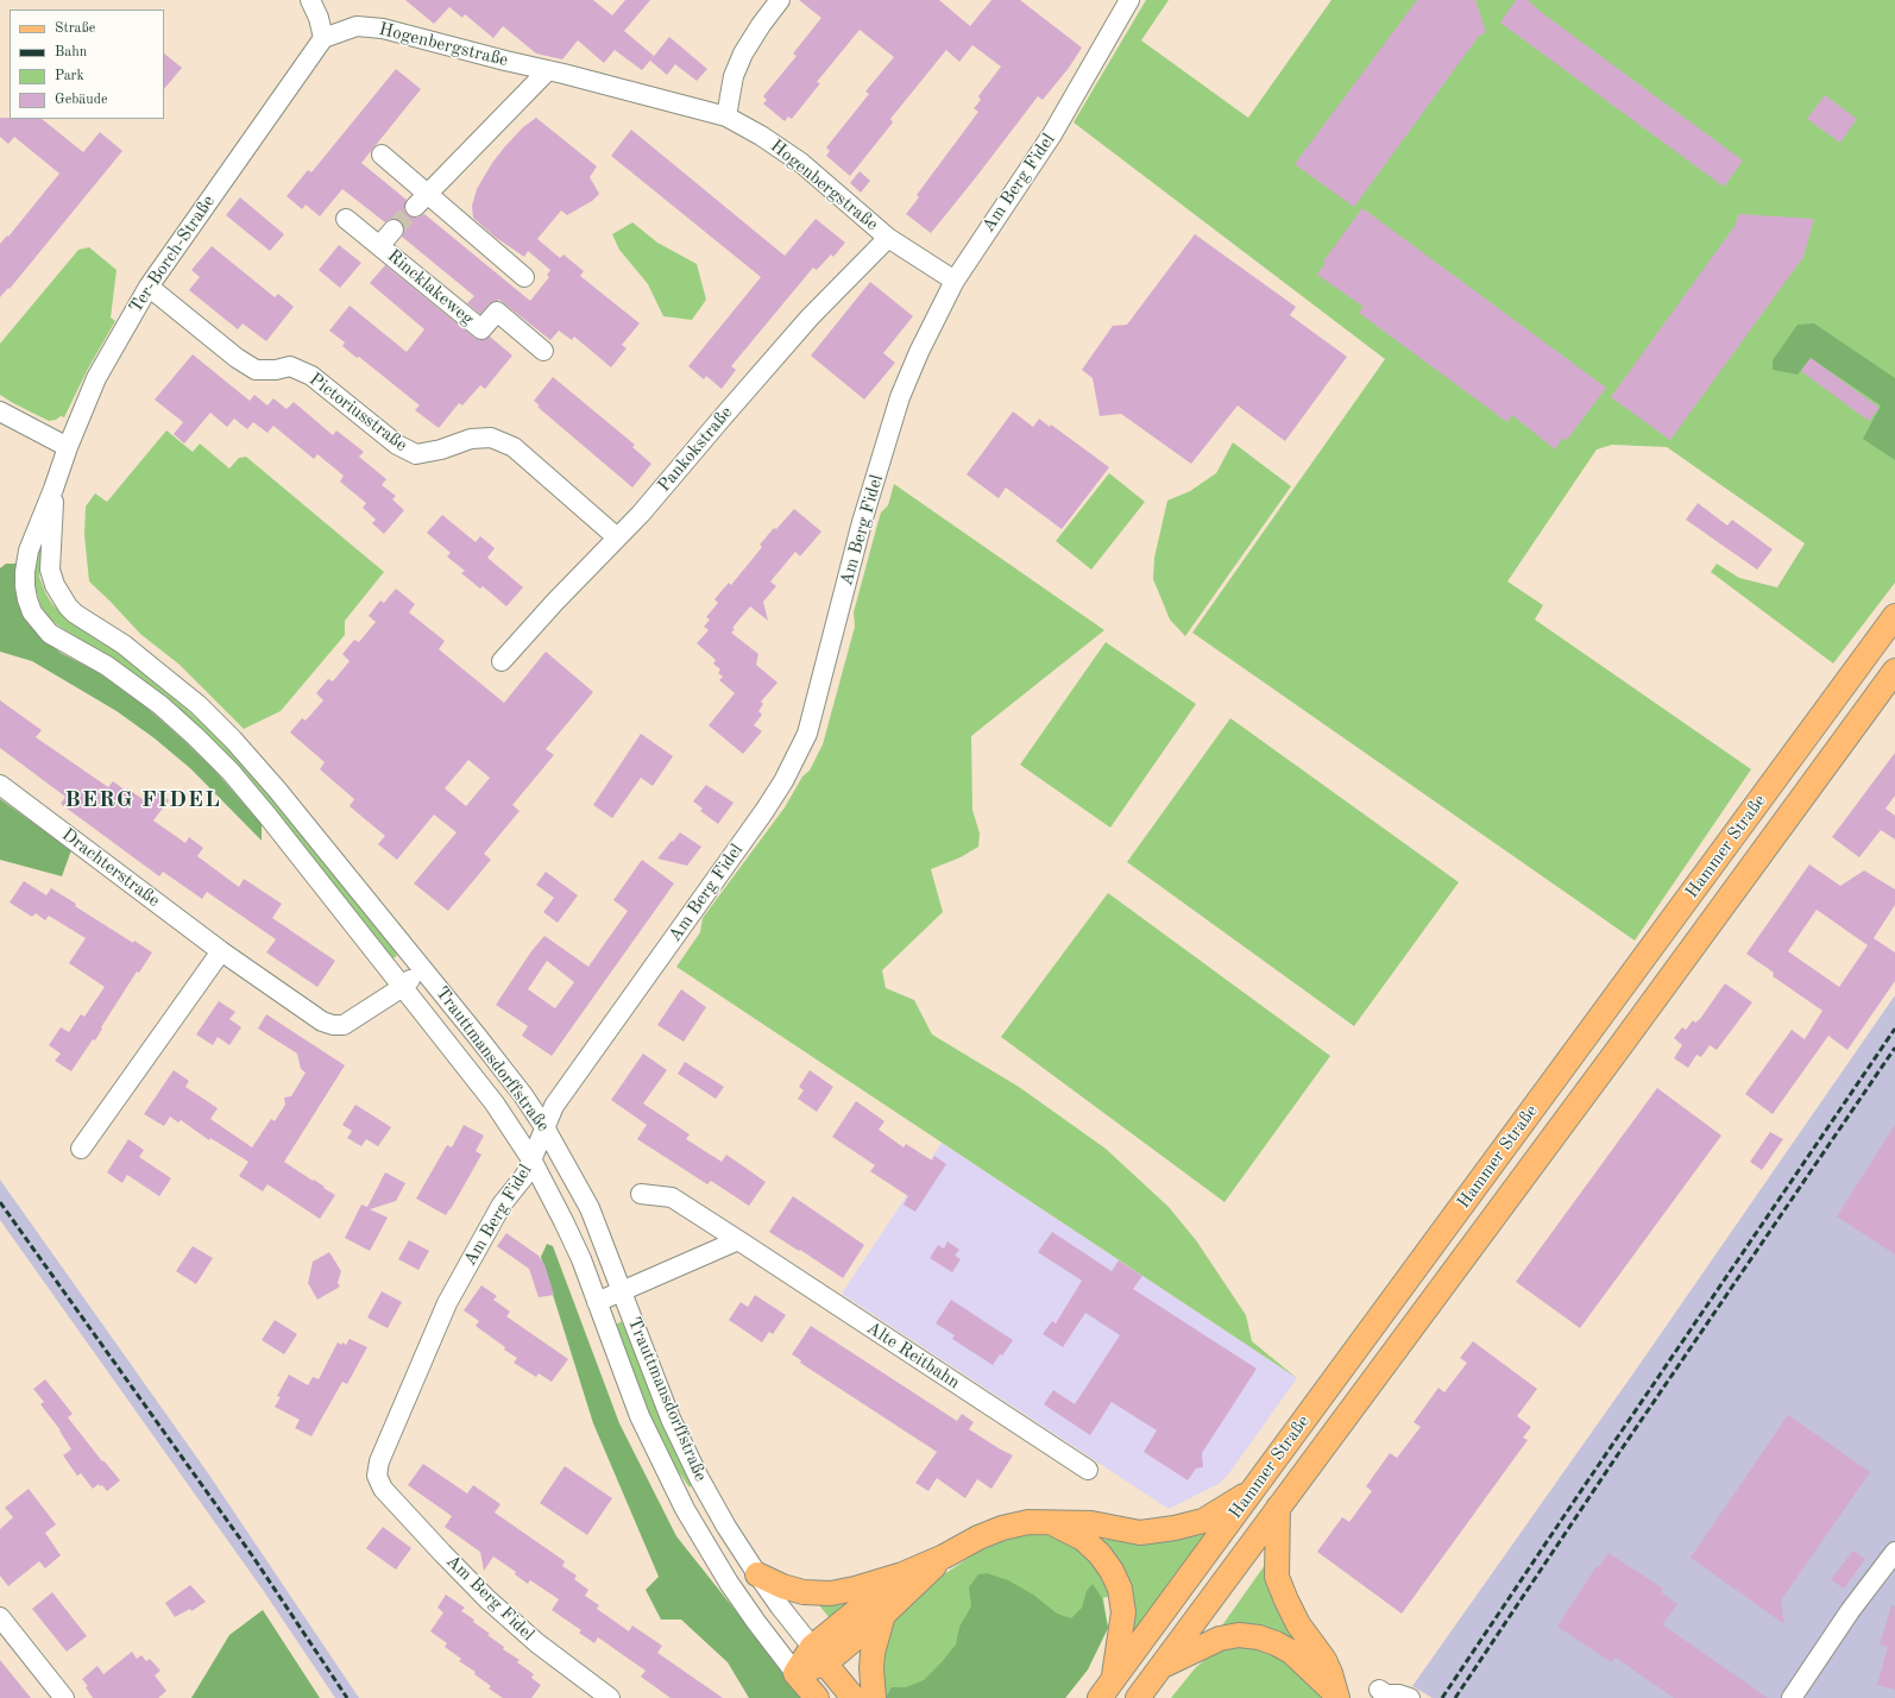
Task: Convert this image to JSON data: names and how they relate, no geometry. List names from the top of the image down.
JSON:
{
  "streets": {
    "main road": ["Hammer Straße", "Trauttmansdorffstraße"],
    "street": [
      "Hogenbergstraße",
      "Am Berg Fidel",
      "Ter-Borch-Straße",
      "Rincklakeweg",
      "Pictoriusstraße",
      "Pankokstraße",
      "Drachterstraße",
      "Alte Reitbahn"
    ]
  },
  "crossings": [
    ["Hogenbergstraße", "Am Berg Fidel"],
    ["Hogenbergstraße", "Ter-Borch-Straße"],
    ["Hogenbergstraße", "Pankokstraße"],
    ["Am Berg Fidel", "Trauttmansdorffstraße"],
    ["Ter-Borch-Straße", "Pictoriusstraße"],
    ["Ter-Borch-Straße", "Trauttmansdorffstraße"],
    ["Pictoriusstraße", "Pankokstraße"],
    ["Drachterstraße", "Trauttmansdorffstraße"]
  ],
  "districts": ["BERG FIDEL"],
  "legend": [
    "Straße",
    "Bahn",
    "Park",
    "Gebäude"
  ]
}
